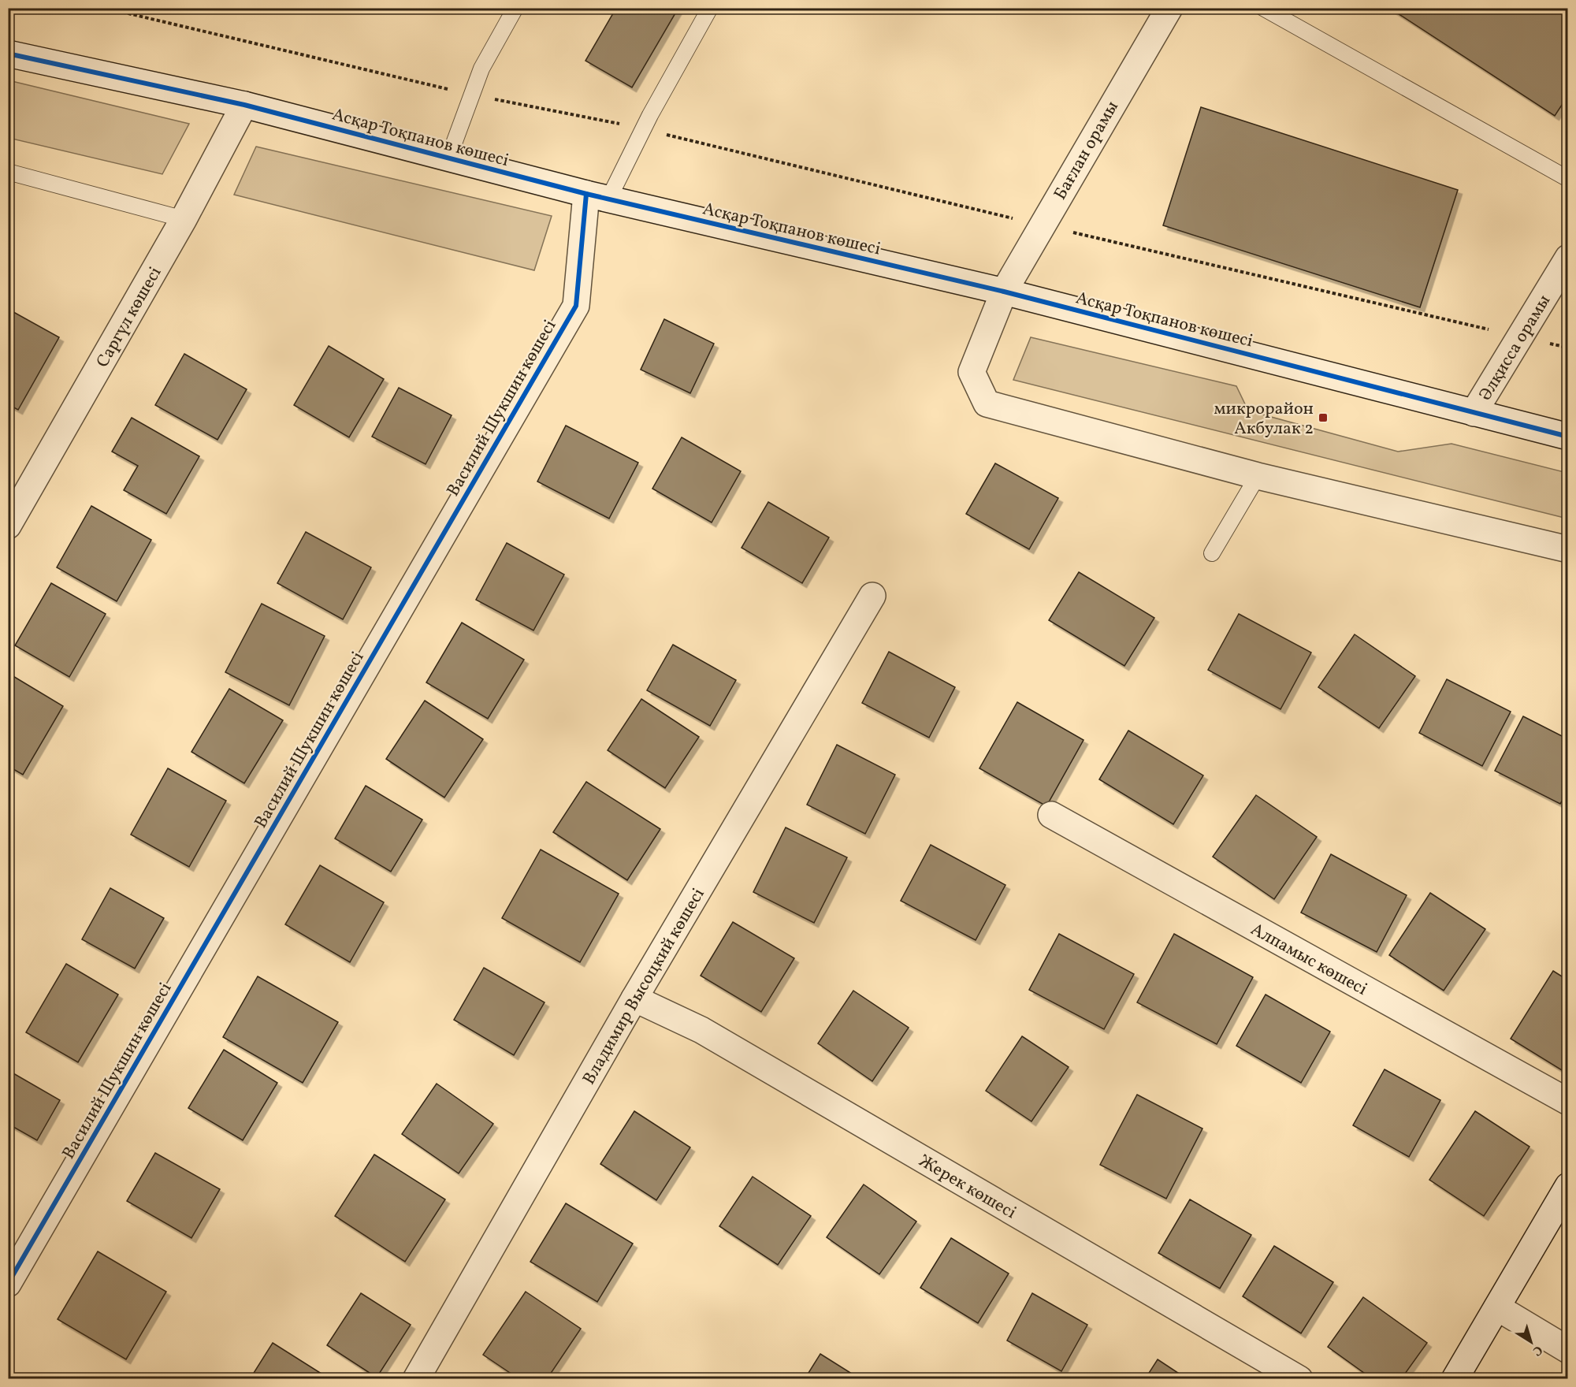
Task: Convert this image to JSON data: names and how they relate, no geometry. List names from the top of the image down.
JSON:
{
  "streets": {
    "street": [
      "Асқар Тоқпанов көшесі",
      "Бағлан орамы",
      "Саргүл көшесі",
      "Әлқисса орамы",
      "Василий Шукшин көшесі",
      "Алпамыс көшесі",
      "Владимир Высоцкий көшесі",
      "Жерек көшесі"
    ]
  },
  "crossings": [
    ["Асқар Тоқпанов көшесі", "Бағлан орамы"],
    ["Асқар Тоқпанов көшесі", "Саргүл көшесі"],
    ["Асқар Тоқпанов көшесі", "Әлқисса орамы"],
    ["Асқар Тоқпанов көшесі", "Василий Шукшин көшесі"],
    ["Владимир Высоцкий көшесі", "Жерек көшесі"]
  ],
  "places": {
    "transit": ["микрорайон Акбулак 2"]
  },
  "north": "bottom right"
}
